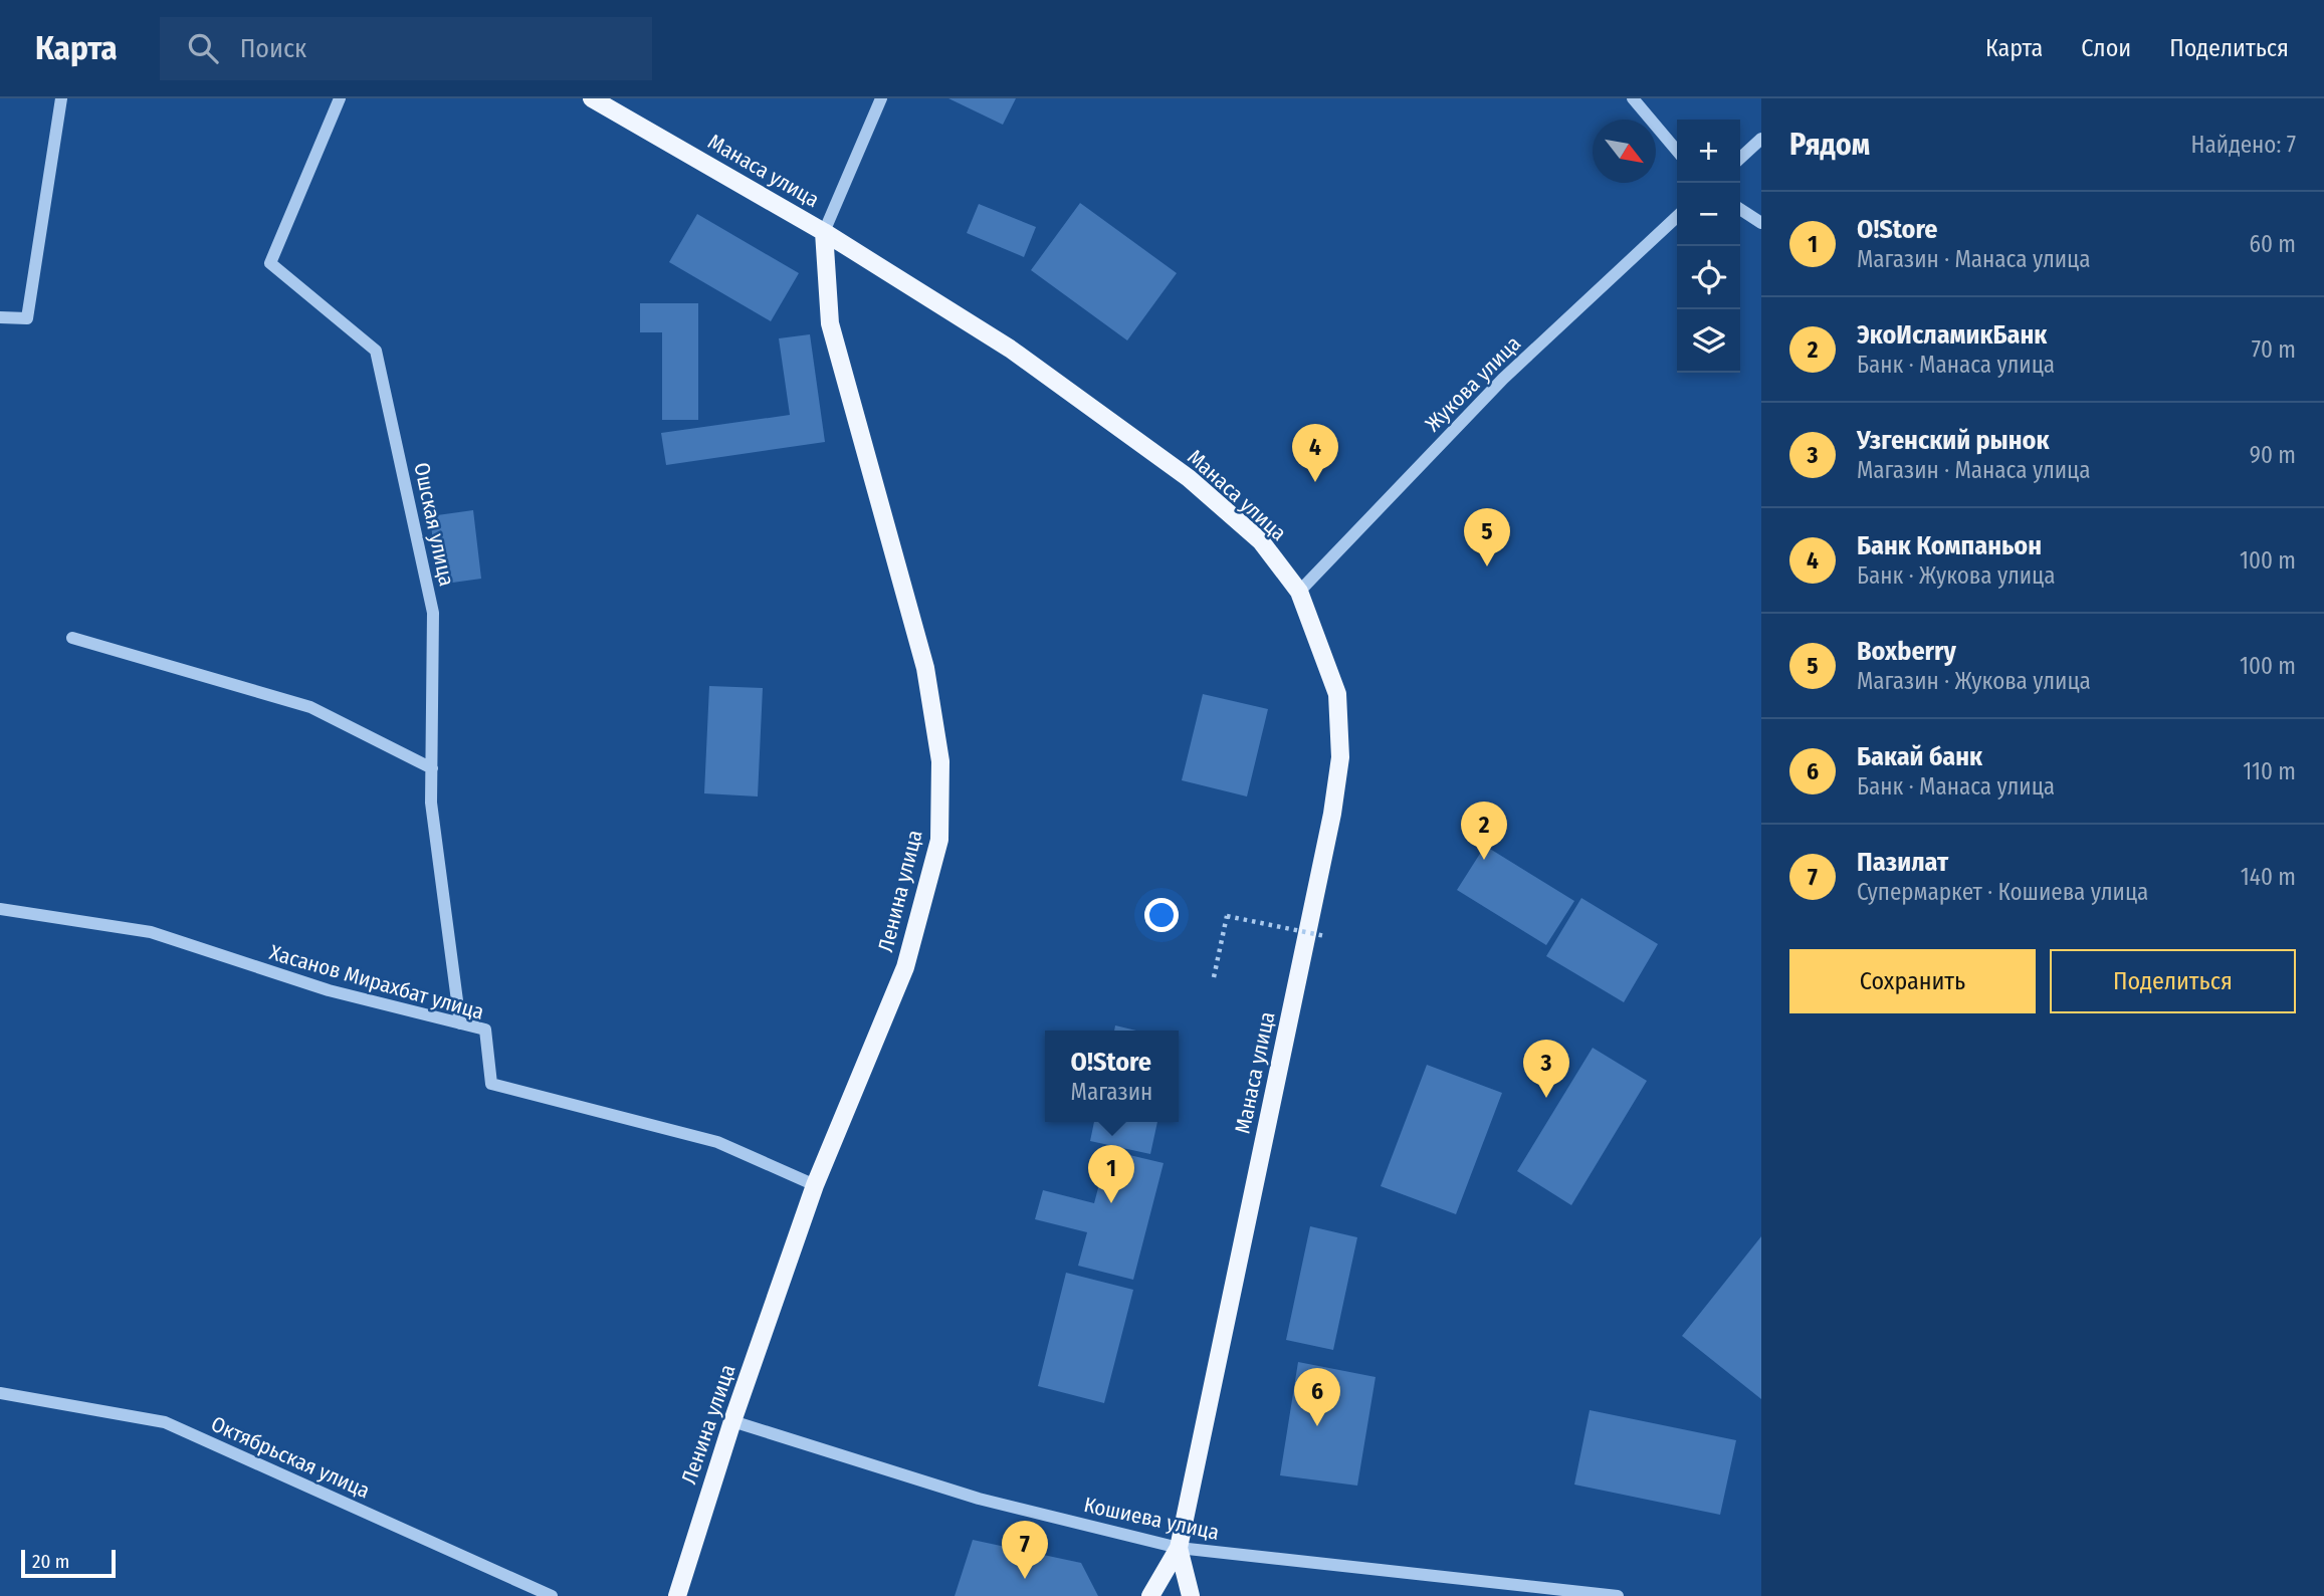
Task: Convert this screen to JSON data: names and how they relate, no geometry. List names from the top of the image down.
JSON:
{
  "streets": {
    "main road": ["Манаса улица", "Ленина улица"],
    "street": [
      "Жукова улица",
      "Ошская улица",
      "Хасанов Мирахбат улица",
      "Октябрьская улица",
      "Кошиева улица"
    ]
  },
  "crossings": [
    ["Манаса улица", "Жукова улица"],
    ["Манаса улица", "Ленина улица"],
    ["Манаса улица", "Кошиева улица"],
    ["Ошская улица", "Хасанов Мирахбат улица"],
    ["Ленина улица", "Хасанов Мирахбат улица"],
    ["Ленина улица", "Кошиева улица"]
  ],
  "scale_bar": "20 m",
  "north": "bottom right",
  "page": {
    "header": "Карта",
    "search": "Поиск",
    "nav": ["Карта", "Слои", "Поделиться"],
    "heading": ["Рядом", "Найдено: 7"],
    "map_buttons": ["+", "−"],
    "list": [
      {
        "mark": "1",
        "name": "O!Store",
        "note": "Магазин · Манаса улица",
        "value": "60 m"
      },
      {
        "mark": "2",
        "name": "ЭкоИсламикБанк",
        "note": "Банк · Манаса улица",
        "value": "70 m"
      },
      {
        "mark": "3",
        "name": "Узгенский рынок",
        "note": "Магазин · Манаса улица",
        "value": "90 m"
      },
      {
        "mark": "4",
        "name": "Банк Компаньон",
        "note": "Банк · Жукова улица",
        "value": "100 m"
      },
      {
        "mark": "5",
        "name": "Boxberry",
        "note": "Магазин · Жукова улица",
        "value": "100 m"
      },
      {
        "mark": "6",
        "name": "Бакай банк",
        "note": "Банк · Манаса улица",
        "value": "110 m"
      },
      {
        "mark": "7",
        "name": "Пазилат",
        "note": "Супермаркет · Кошиева улица",
        "value": "140 m"
      }
    ],
    "pins": [
      "4",
      "5",
      "2",
      "3",
      "1",
      "6",
      "7"
    ],
    "buttons": ["Сохранить", "Поделиться"],
    "popup": ["O!Store", "Магазин"],
    "scale": "20 m"
  }
}
